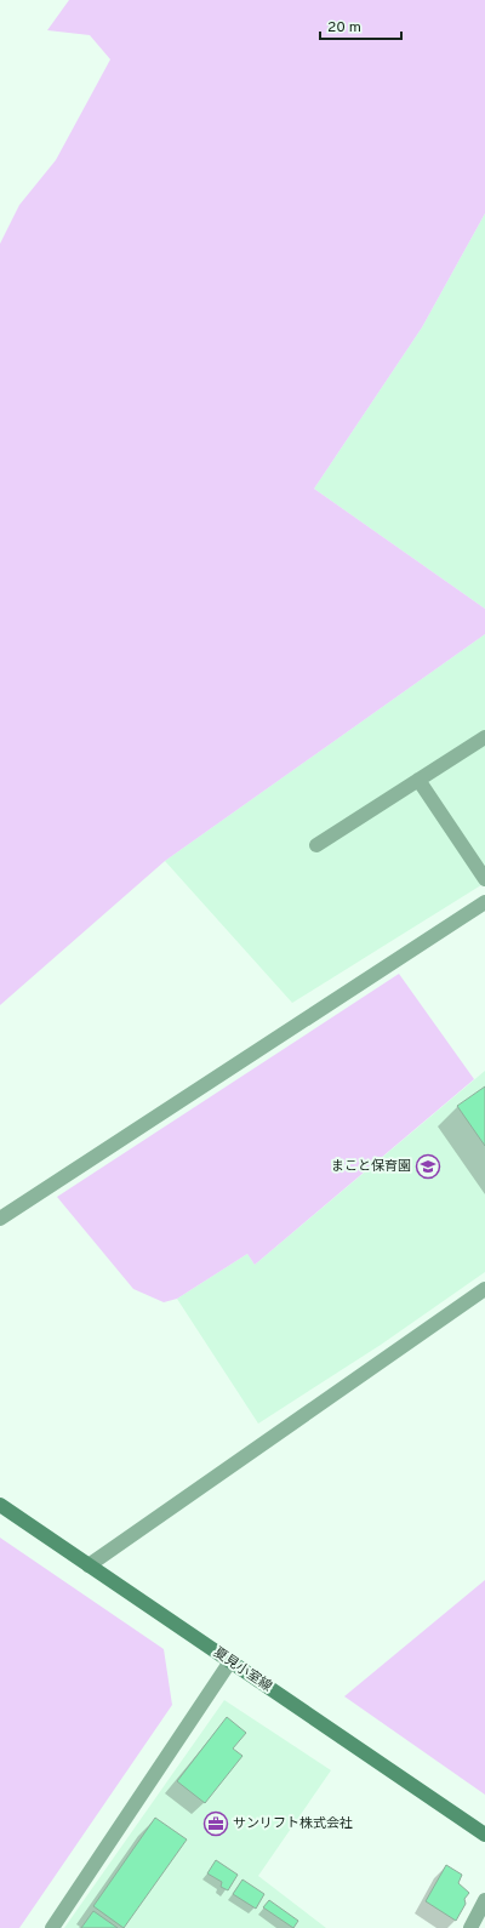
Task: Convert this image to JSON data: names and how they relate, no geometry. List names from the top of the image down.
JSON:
{
  "streets": {
    "main road": ["夏見小室線"]
  },
  "places": {
    "school or university": ["まこと保育園"],
    "office": ["サンリフト株式会社"]
  },
  "scale_bar": "20 m"
}
